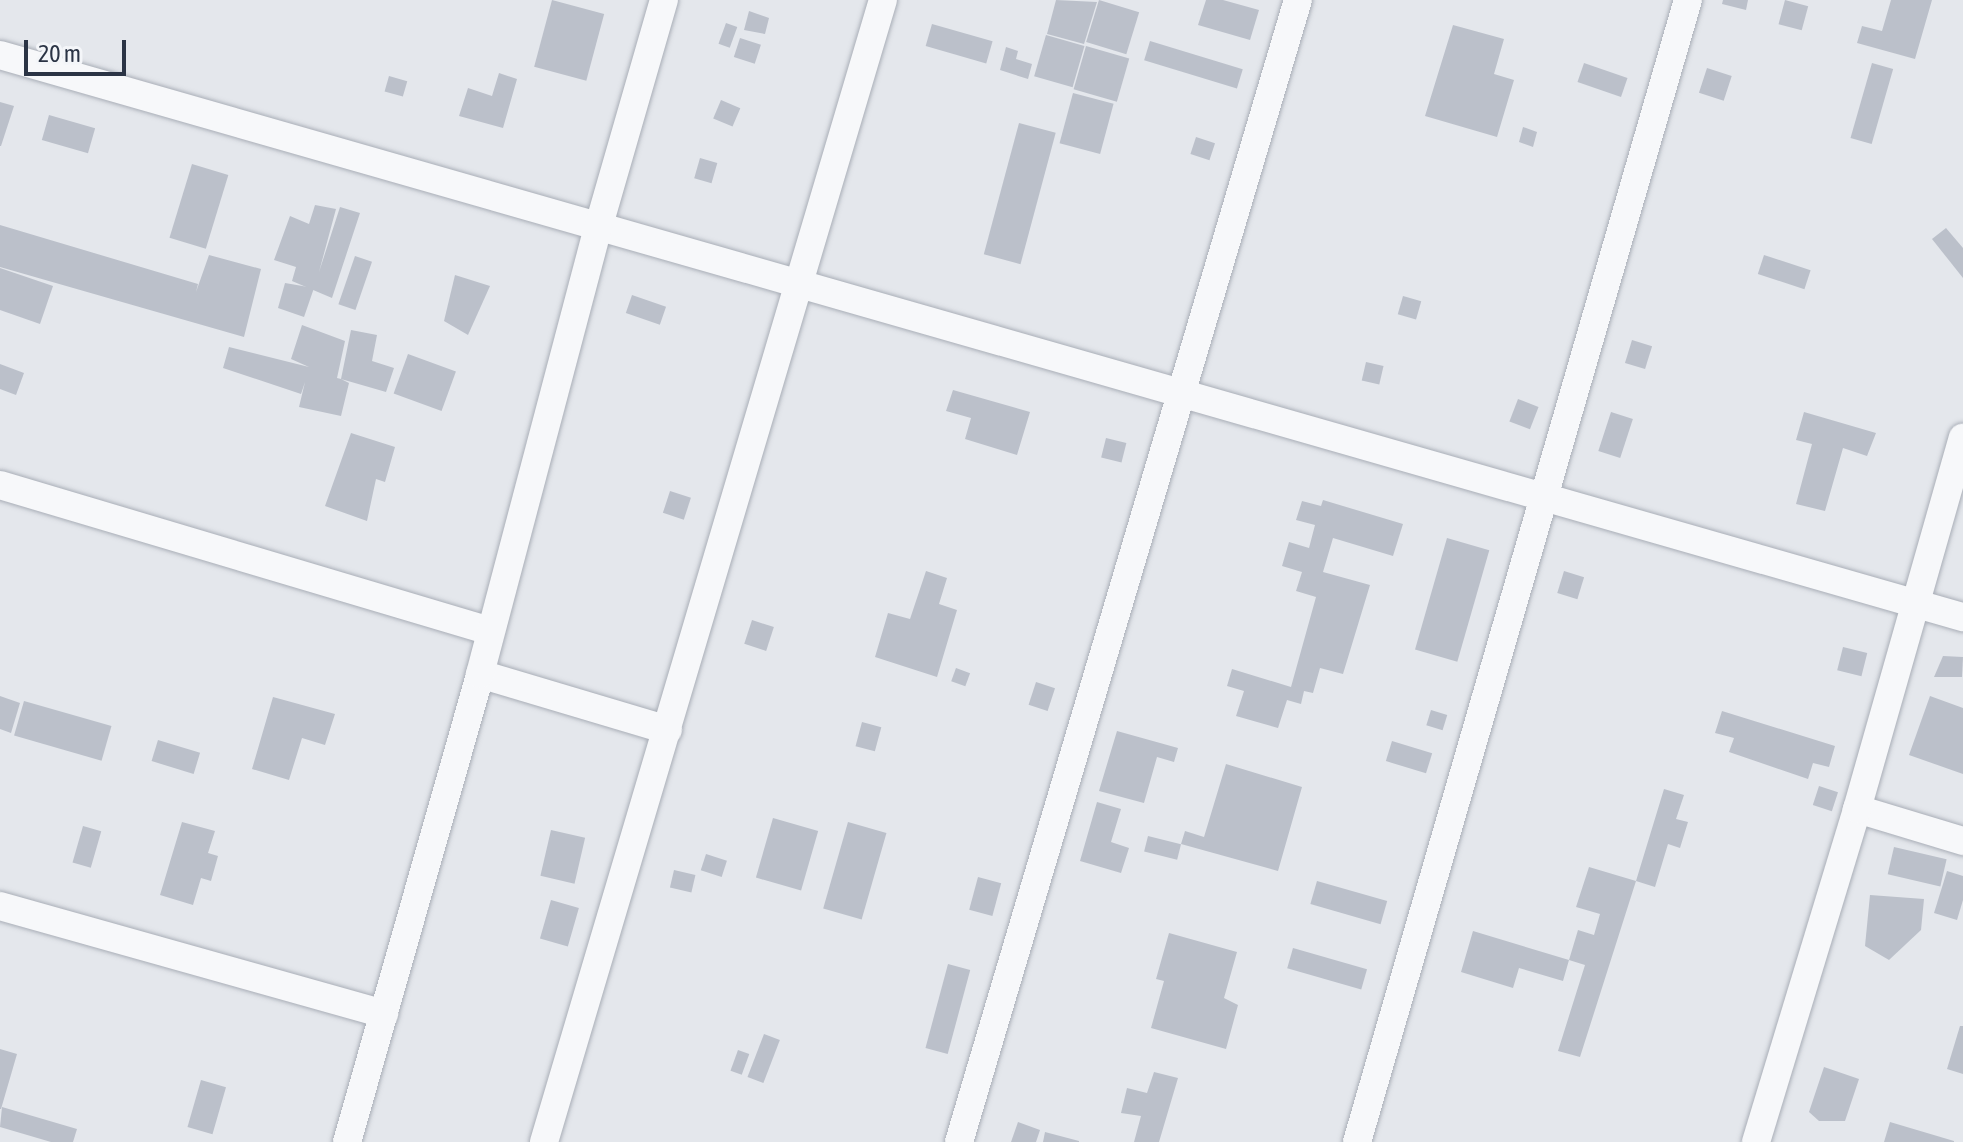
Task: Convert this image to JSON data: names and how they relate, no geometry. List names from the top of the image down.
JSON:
{
  "scale_bar": "20 m"
}
